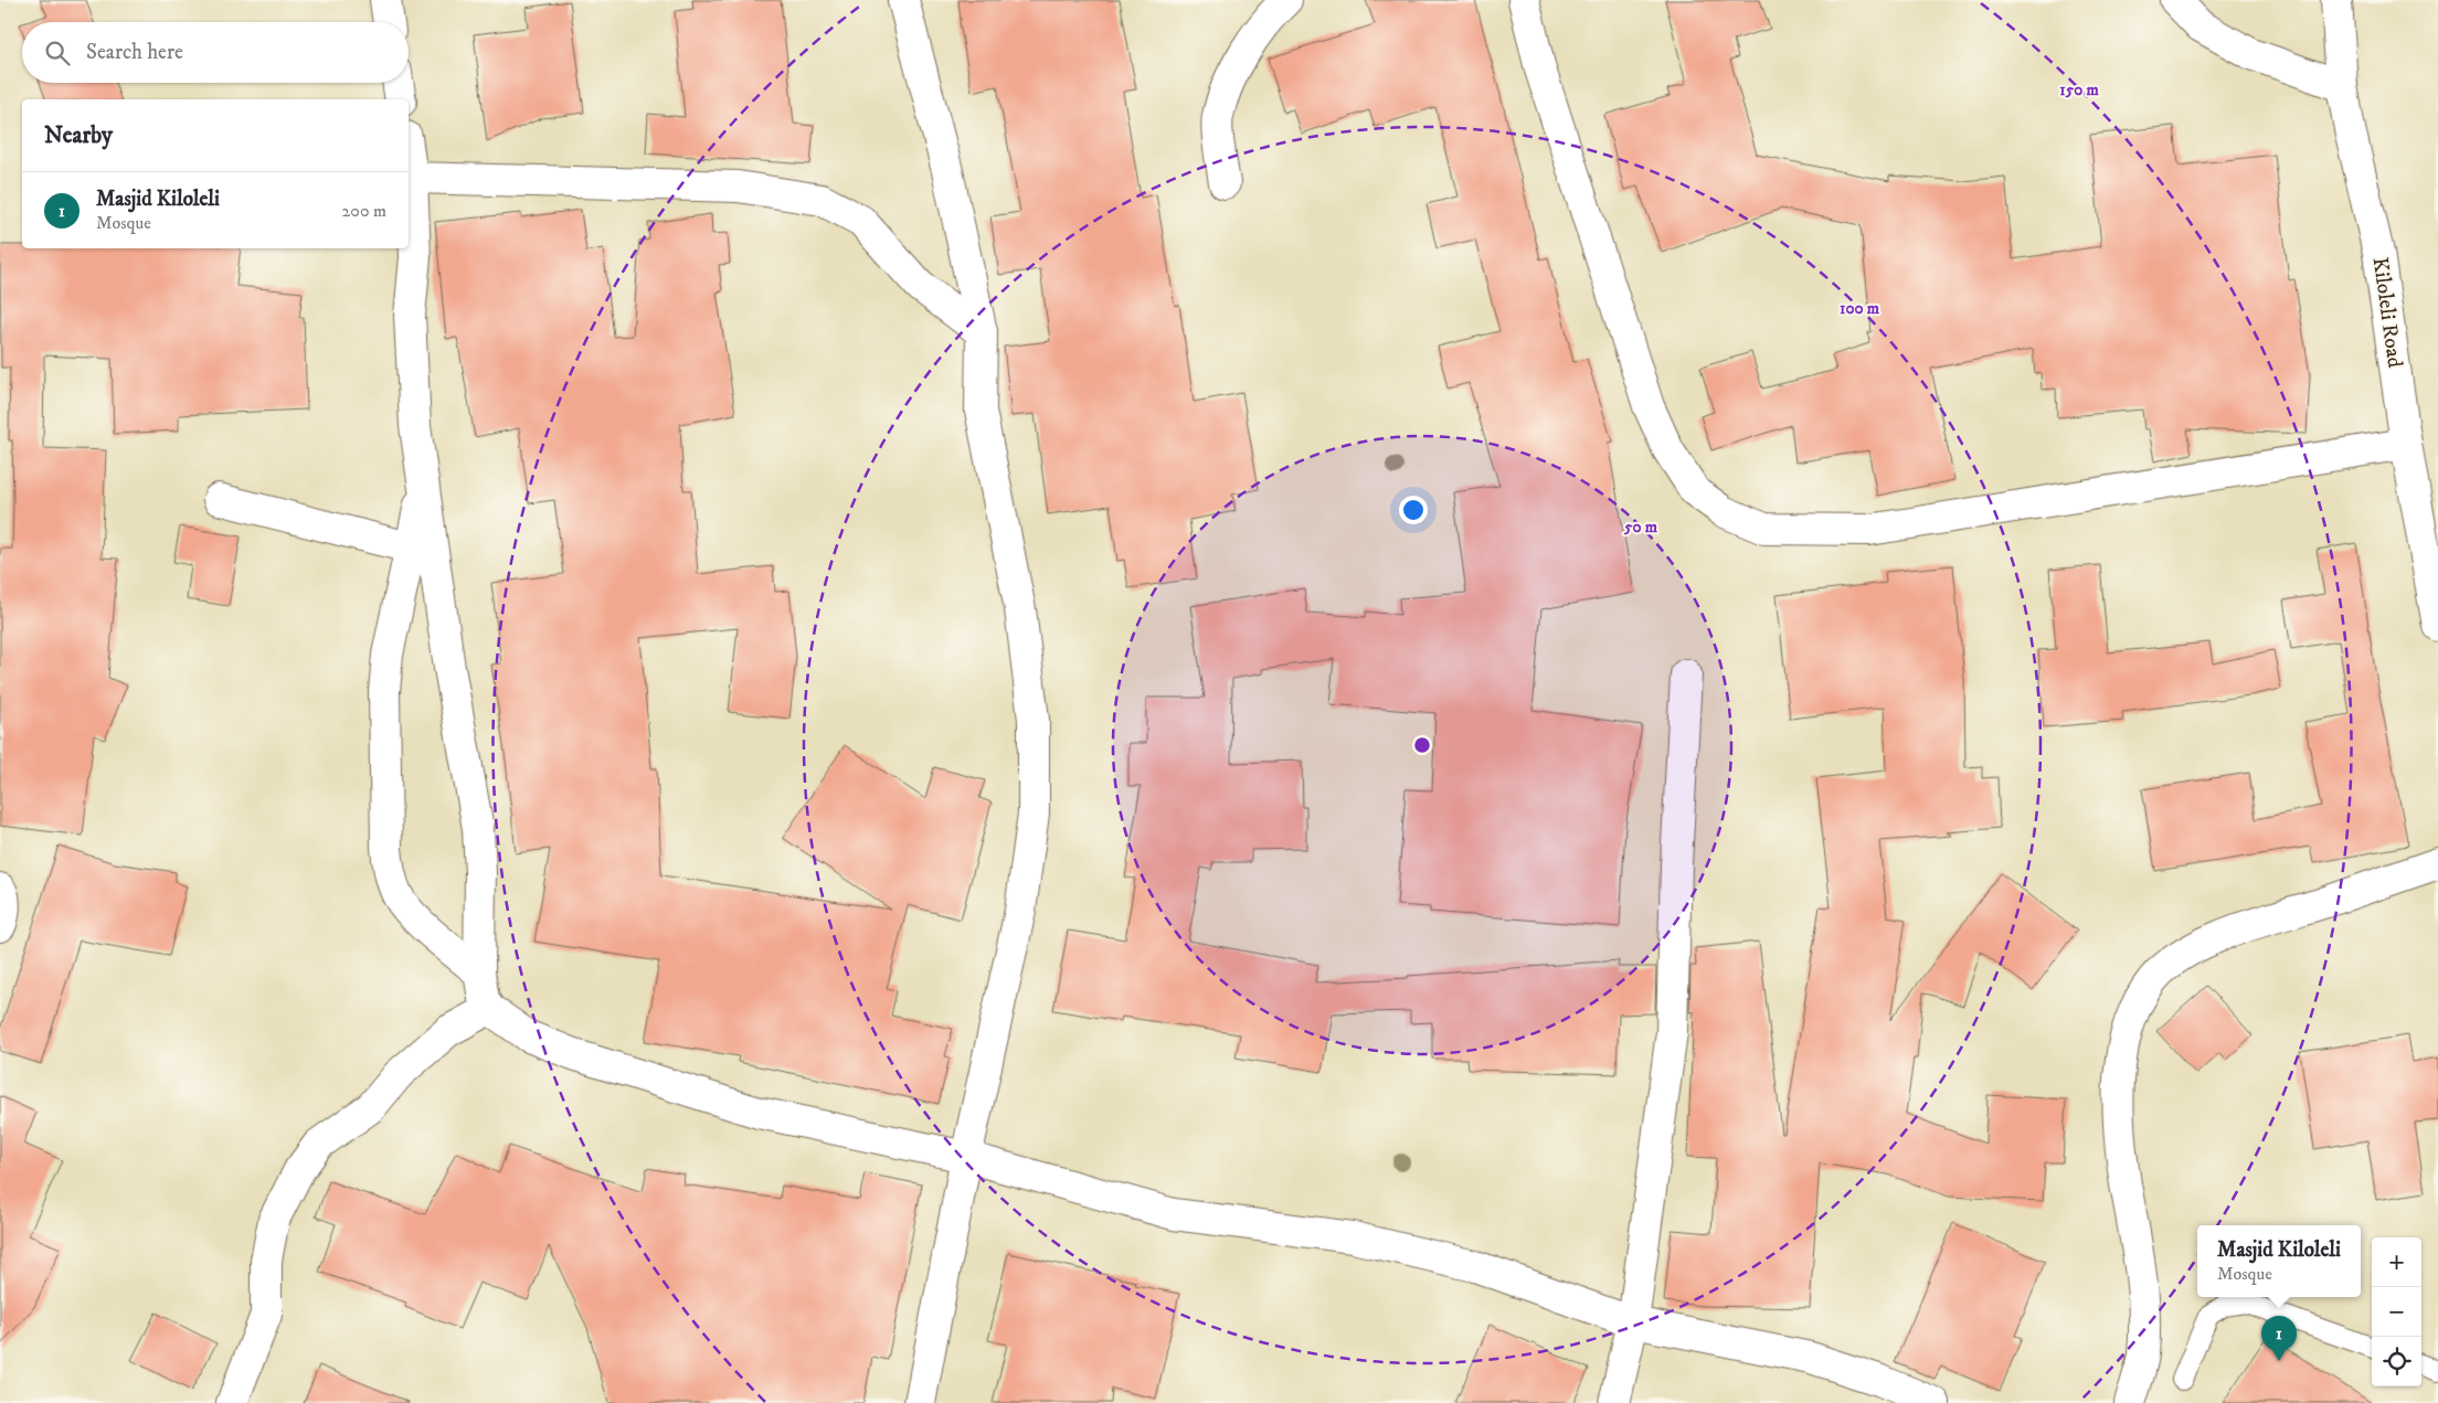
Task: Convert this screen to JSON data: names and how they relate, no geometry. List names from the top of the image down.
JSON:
{
  "streets": {
    "street": ["Kiloleli Road"]
  },
  "page": {
    "search": "Search here",
    "heading": "Nearby",
    "list": [
      {
        "mark": "1",
        "name": "Masjid Kiloleli",
        "note": "Mosque",
        "value": "200 m"
      }
    ],
    "popup": ["Masjid Kiloleli", "Mosque"],
    "map_buttons": ["+", "−"],
    "pins": "1"
  },
  "rings": ["150 m", "100 m", "50 m"]
}
